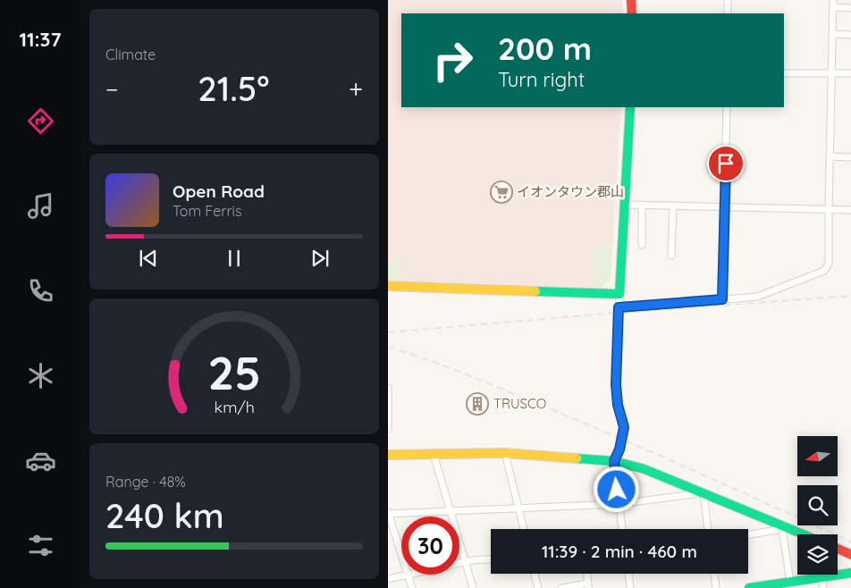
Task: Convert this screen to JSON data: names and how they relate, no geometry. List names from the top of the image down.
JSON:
{
  "places": {
    "supermarket": ["イオンタウン郡山"],
    "building": ["TRUSCO"]
  },
  "north": "left",
  "page": {
    "tabs": "11:37",
    "tile": [
      "Climate",
      ["Range · 48%", "240 km"]
    ],
    "turn": ["200 m", "Turn right"],
    "heat": ["−", "21.5°", "+"],
    "song": ["Open Road", "Tom Ferris"],
    "limit": "30",
    "trip": "11:39 · 2 min · 460 m",
    "gauge": ["25", "km/h"]
  }
}
